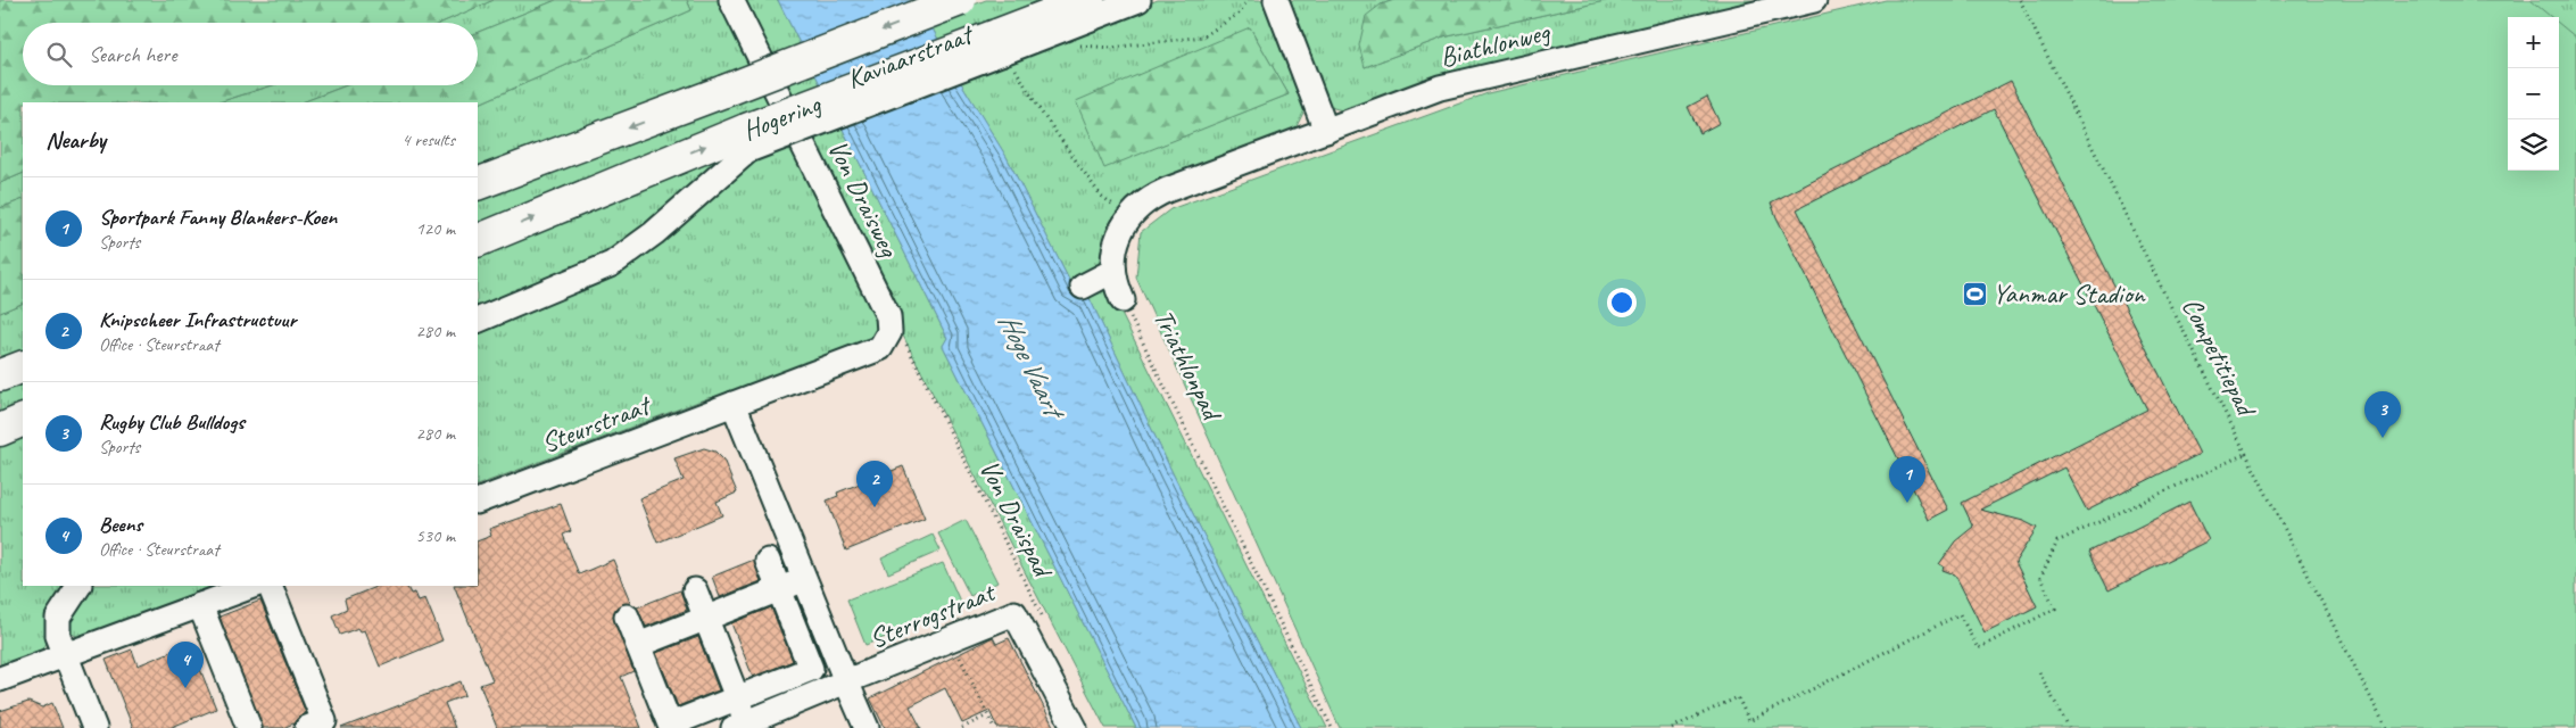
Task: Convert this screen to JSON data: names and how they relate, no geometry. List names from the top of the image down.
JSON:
{
  "streets": {
    "highway": ["Hogering"],
    "street": [
      "Biathlonweg",
      "Kaviaarstraat",
      "Von Draisweg",
      "Triathlonpad",
      "Steurstraat",
      "Sterrogstraat"
    ],
    "path": ["Competitiepad", "Von Draispad"]
  },
  "crossings": [
    ["Biathlonweg", "Triathlonpad"],
    ["Kaviaarstraat", "Hogering"],
    ["Von Draisweg", "Steurstraat"],
    ["Von Draisweg", "Von Draispad"],
    ["Steurstraat", "Von Draispad"]
  ],
  "water": ["Hoge Vaart"],
  "places": {
    "sports": ["Yanmar Stadion"]
  },
  "page": {
    "map_buttons": ["+", "−"],
    "search": "Search here",
    "heading": ["Nearby", "4 results"],
    "list": [
      {
        "mark": "1",
        "name": "Sportpark Fanny Blankers-Koen",
        "note": "Sports",
        "value": "120 m"
      },
      {
        "mark": "2",
        "name": "Knipscheer Infrastructuur",
        "note": "Office · Steurstraat",
        "value": "280 m"
      },
      {
        "mark": "3",
        "name": "Rugby Club Bulldogs",
        "note": "Sports",
        "value": "280 m"
      },
      {
        "mark": "4",
        "name": "Beens",
        "note": "Office · Steurstraat",
        "value": "530 m"
      }
    ],
    "pins": [
      "3",
      "1",
      "2",
      "4"
    ]
  }
}
